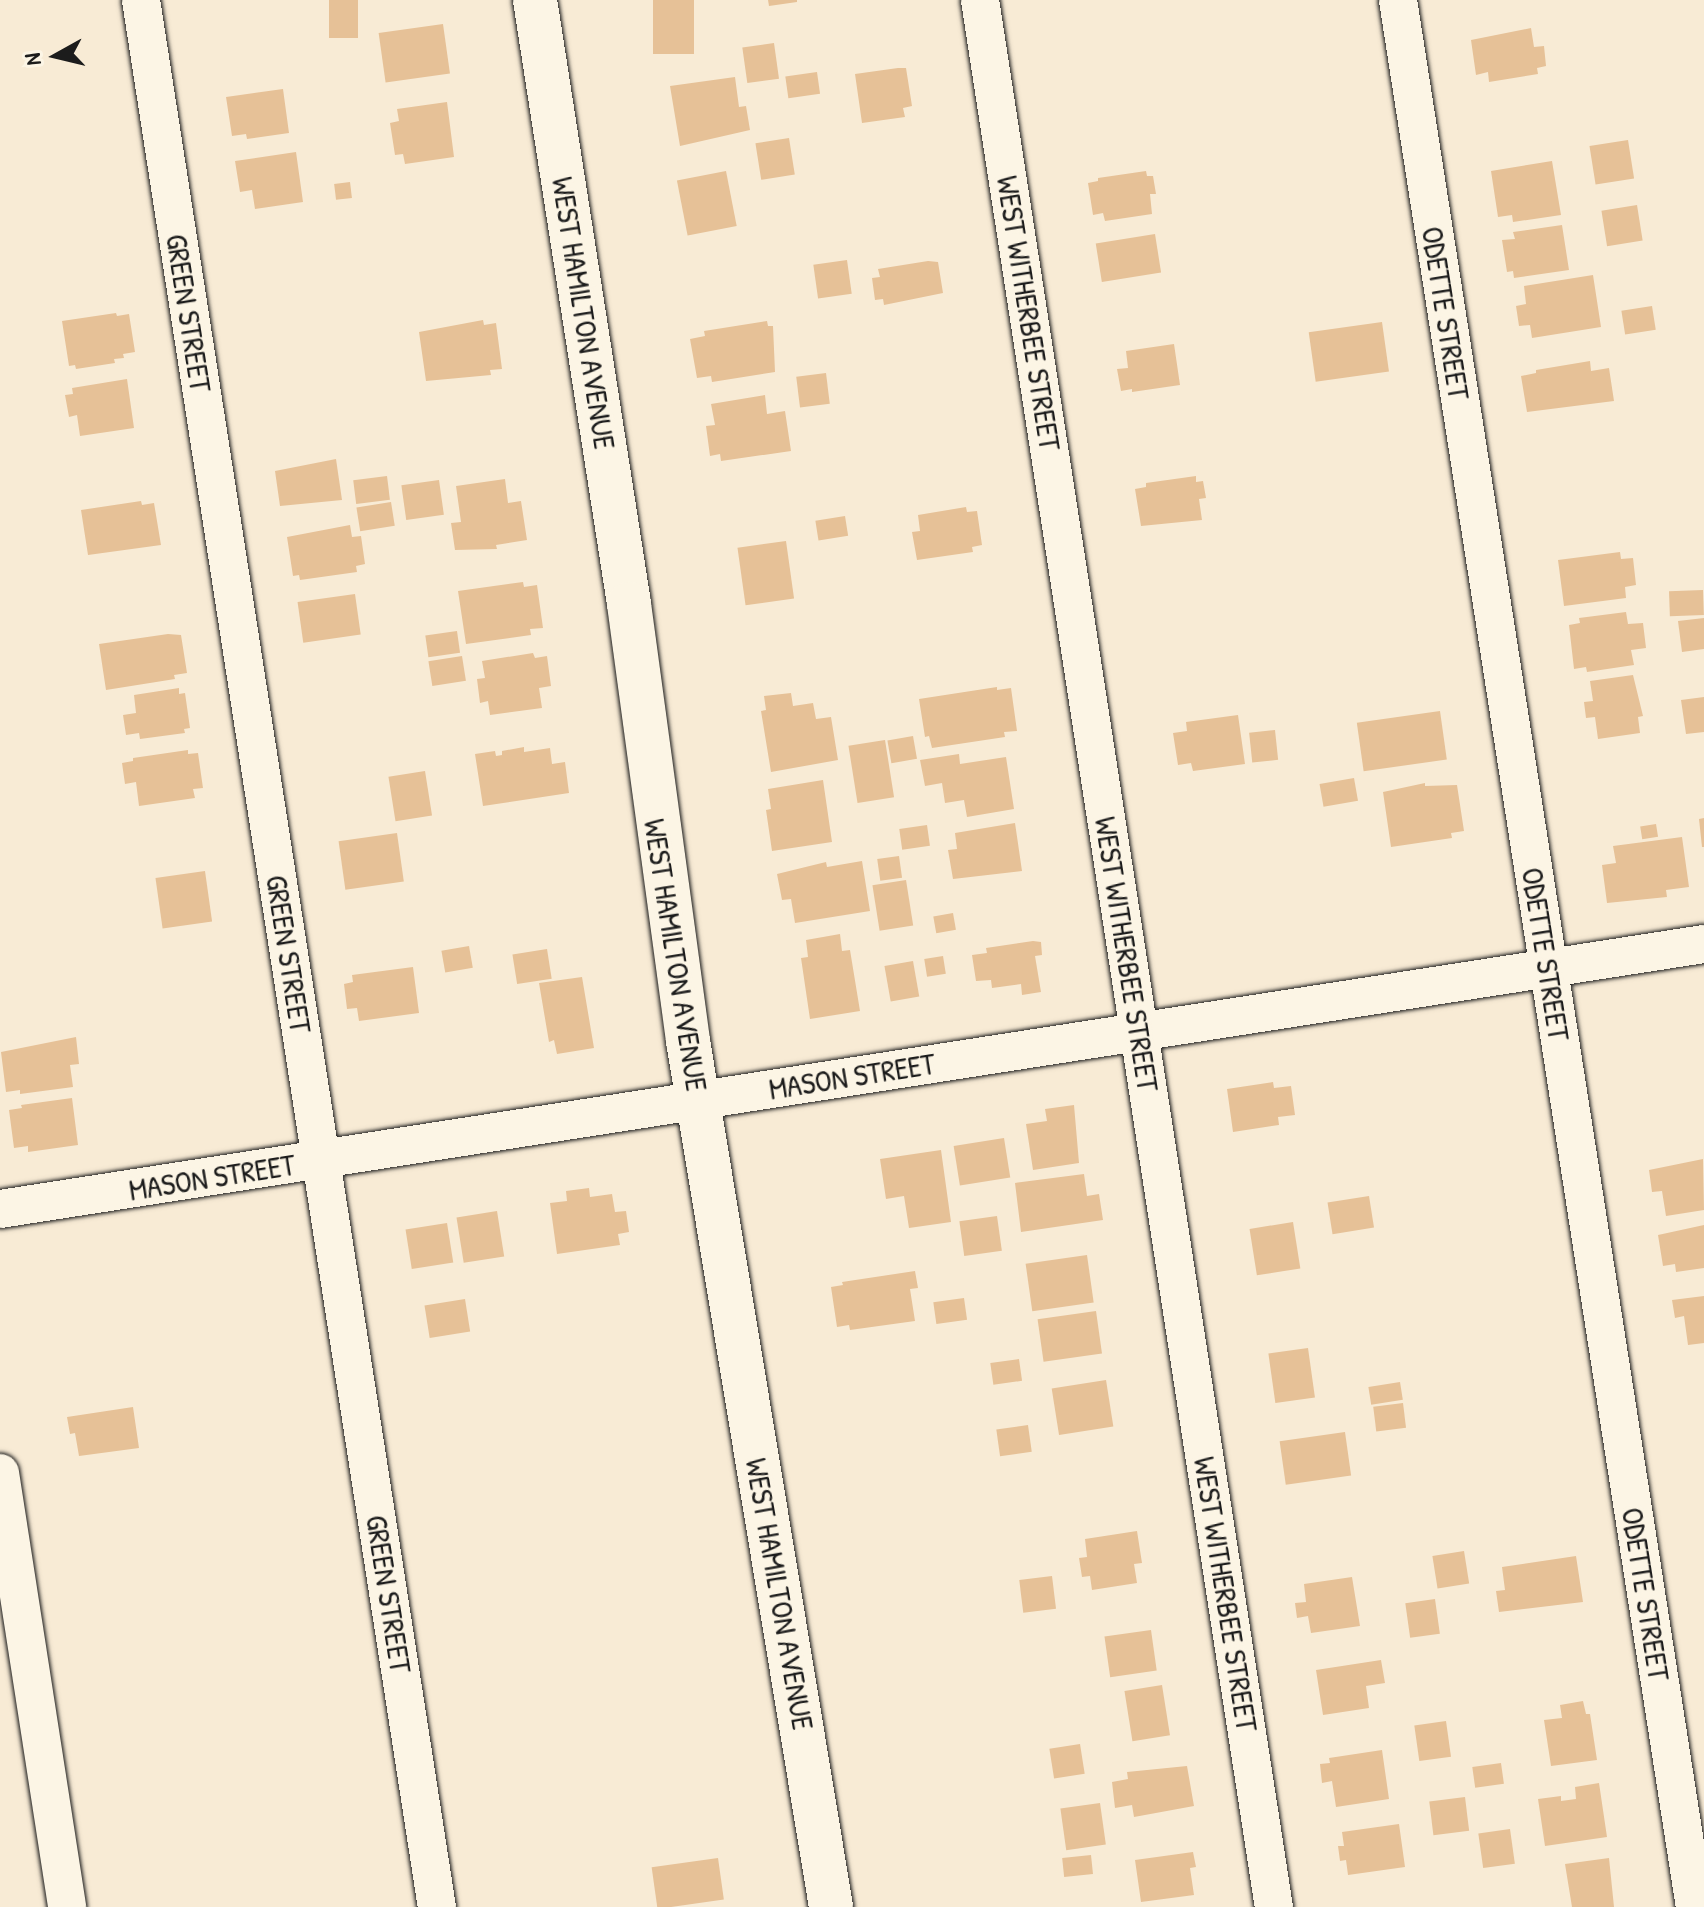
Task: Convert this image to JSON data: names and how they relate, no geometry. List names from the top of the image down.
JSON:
{
  "streets": {
    "street": [
      "GREEN STREET",
      "WEST HAMILTON AVENUE",
      "WEST WITHERBEE STREET",
      "ODETTE STREET",
      "MASON STREET"
    ]
  },
  "crossings": [
    ["GREEN STREET", "MASON STREET"],
    ["WEST HAMILTON AVENUE", "MASON STREET"],
    ["WEST WITHERBEE STREET", "MASON STREET"],
    ["ODETTE STREET", "MASON STREET"]
  ],
  "north": "left"
}
